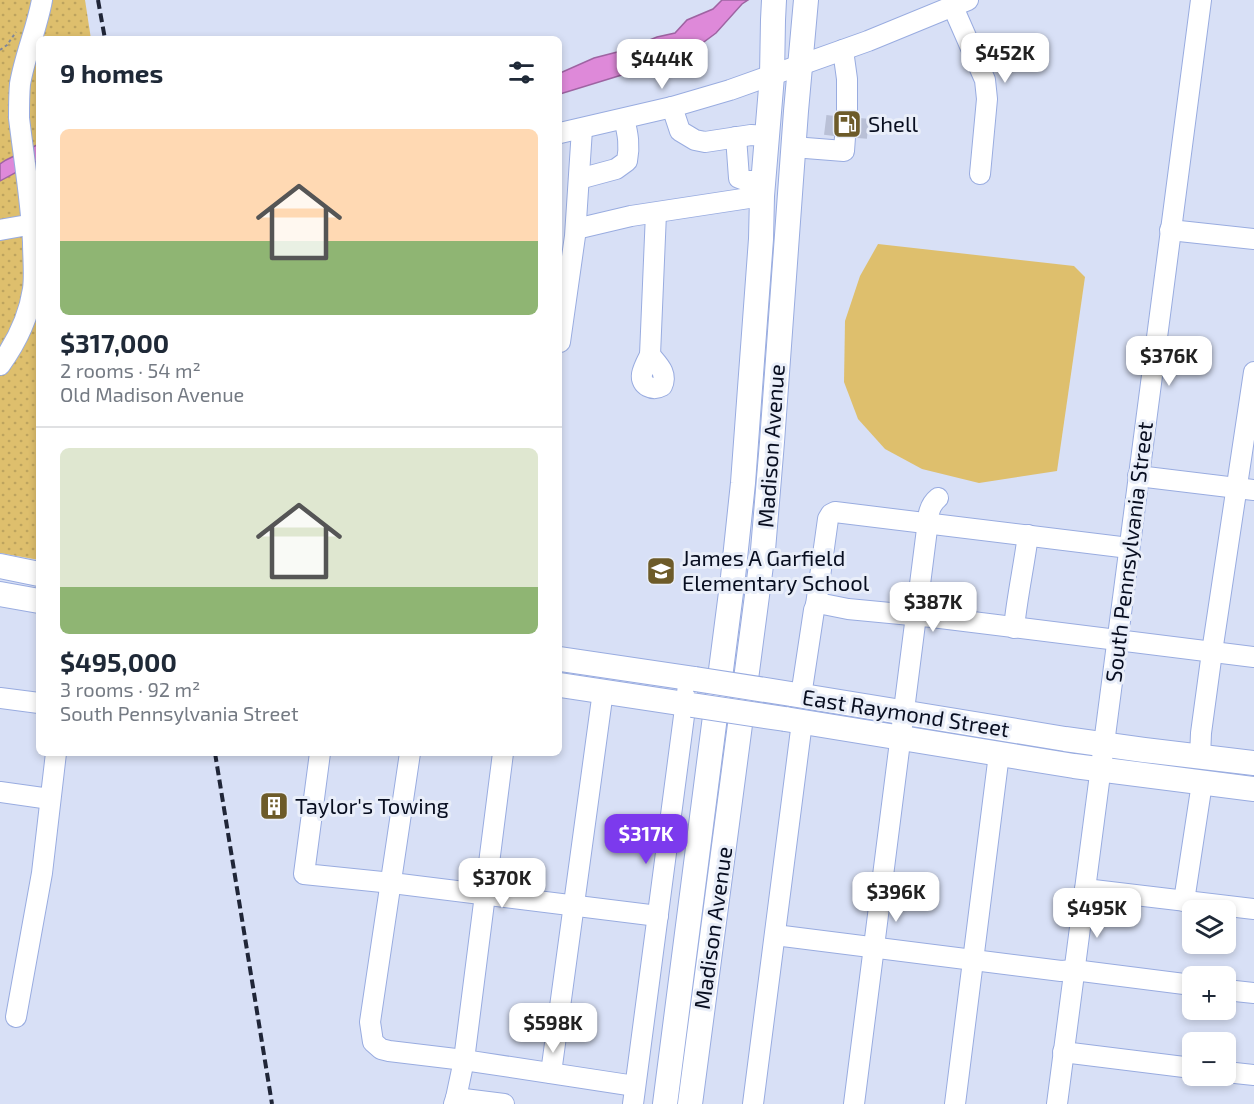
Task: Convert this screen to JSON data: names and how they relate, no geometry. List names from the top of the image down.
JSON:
{
  "streets": {
    "main road": ["Madison Avenue", "East Raymond Street"],
    "street": ["South Pennsylvania Street"]
  },
  "crossings": [
    ["South Pennsylvania Street", "East Raymond Street"]
  ],
  "places": {
    "fuel station": ["Shell"],
    "school or university": ["James A Garfield Elementary School"],
    "building": ["Taylor's Towing"]
  },
  "page": {
    "price": [
      "$452K",
      "$444K",
      "$376K",
      "$387K",
      "$317K",
      "$370K",
      "$396K",
      "$495K",
      "$598K"
    ],
    "heading": "9 homes",
    "list": [
      {
        "name": "$317,000",
        "note": "2 rooms · 54 m² · Old Madison Avenue"
      },
      {
        "name": "$495,000",
        "note": "3 rooms · 92 m² · South Pennsylvania Street"
      }
    ],
    "map_buttons": ["+", "−"]
  }
}
